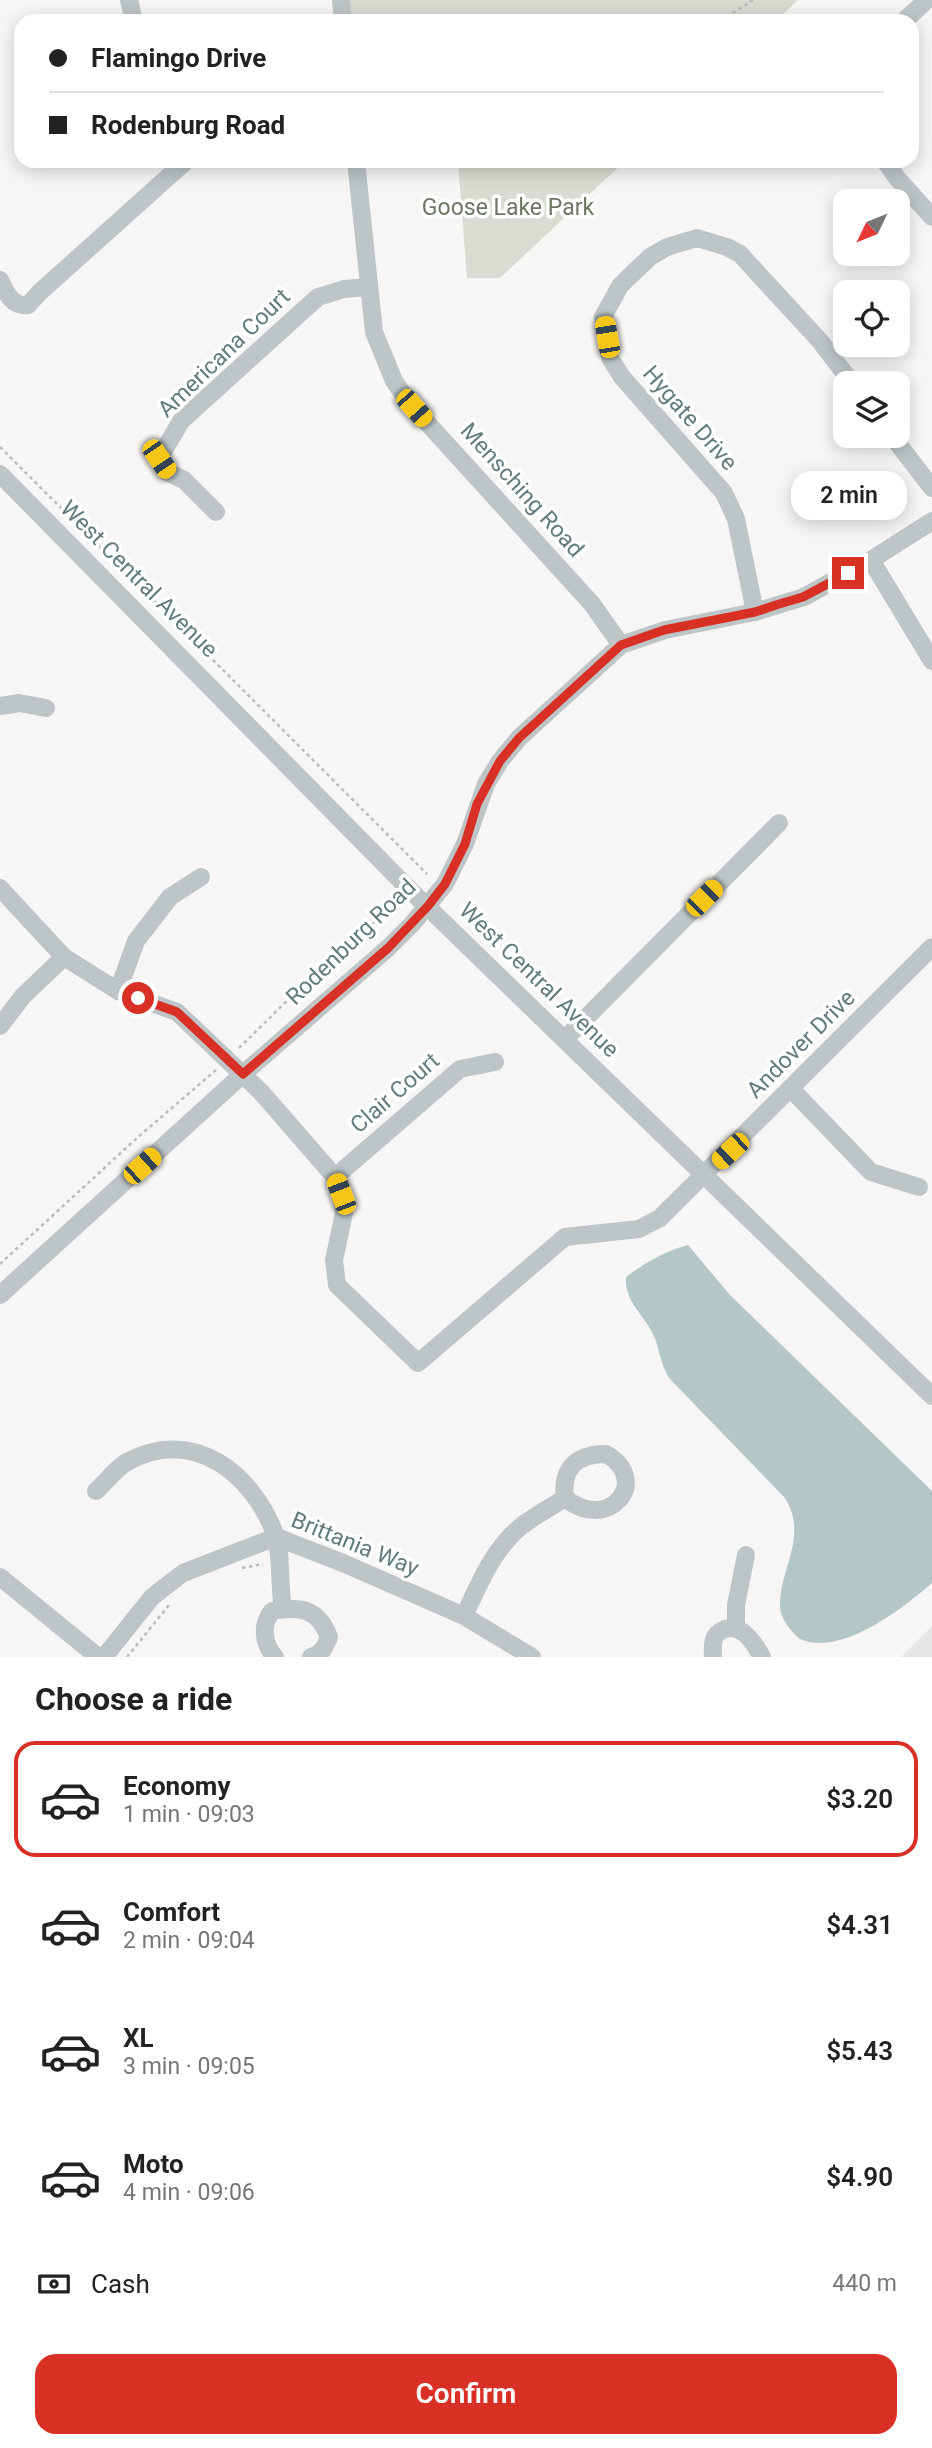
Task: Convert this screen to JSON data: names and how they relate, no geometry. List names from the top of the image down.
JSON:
{
  "streets": {
    "street": [
      "Americana Court",
      "Hygate Drive",
      "Mensching Road",
      "West Central Avenue",
      "Rodenburg Road",
      "Andover Drive",
      "Clair Court",
      "Brittania Way"
    ]
  },
  "crossings": [
    ["Americana Court", "Mensching Road"],
    ["Hygate Drive", "Rodenburg Road"],
    ["Mensching Road", "Rodenburg Road"],
    ["West Central Avenue", "Rodenburg Road"],
    ["West Central Avenue", "Andover Drive"],
    ["Andover Drive", "Clair Court"]
  ],
  "parks": ["Goose Lake Park"],
  "north": "bottom left",
  "page": {
    "banner": ["Flamingo Drive", "Rodenburg Road"],
    "bubble": "2 min",
    "heading": "Choose a ride",
    "list": [
      {
        "name": "Economy",
        "note": "1 min · 09:03",
        "value": "$3.20"
      },
      {
        "name": "Comfort",
        "note": "2 min · 09:04",
        "value": "$4.31"
      },
      {
        "name": "XL",
        "note": "3 min · 09:05",
        "value": "$5.43"
      },
      {
        "name": "Moto",
        "note": "4 min · 09:06",
        "value": "$4.90"
      }
    ],
    "pay": ["Cash", "440 m"],
    "buttons": "Confirm"
  }
}
